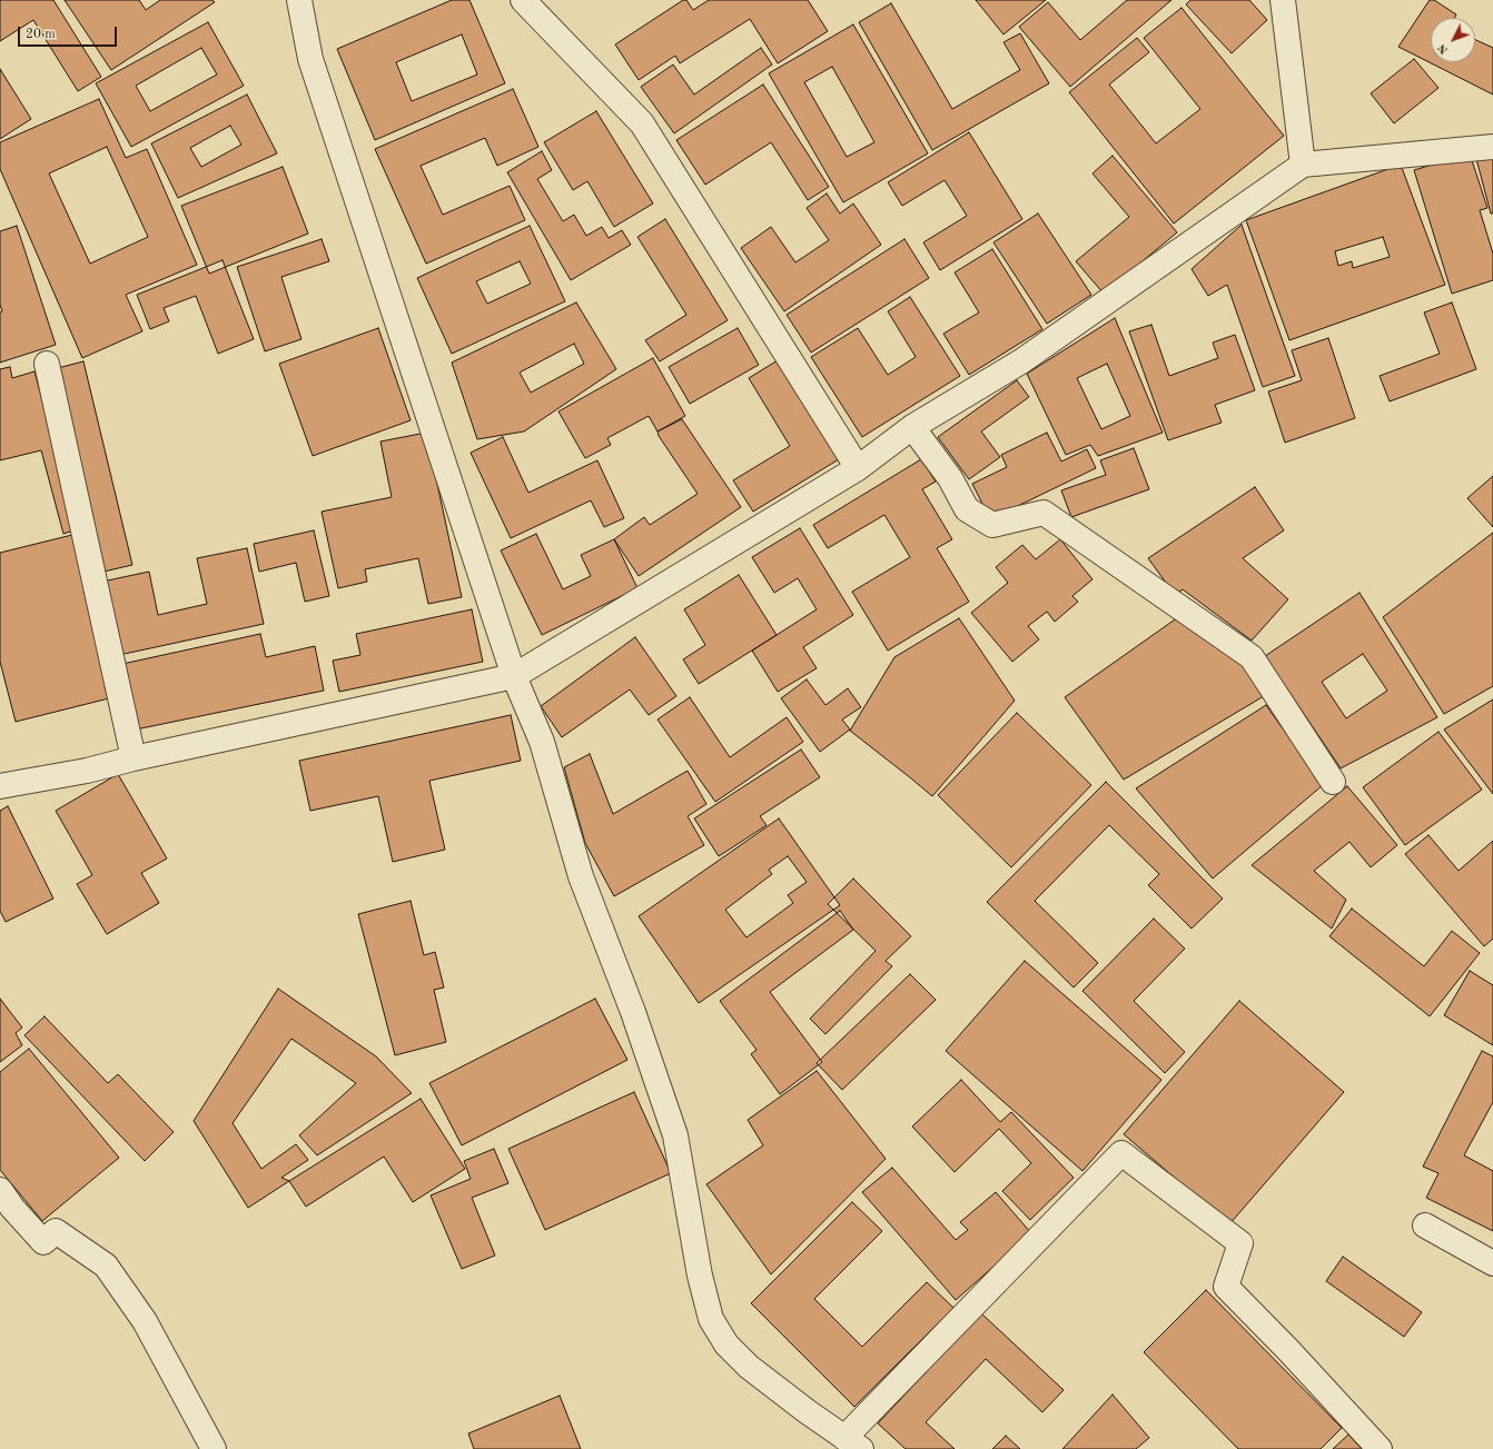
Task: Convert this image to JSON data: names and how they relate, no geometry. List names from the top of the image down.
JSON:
{
  "scale_bar": "20 m",
  "north": "bottom left"
}
